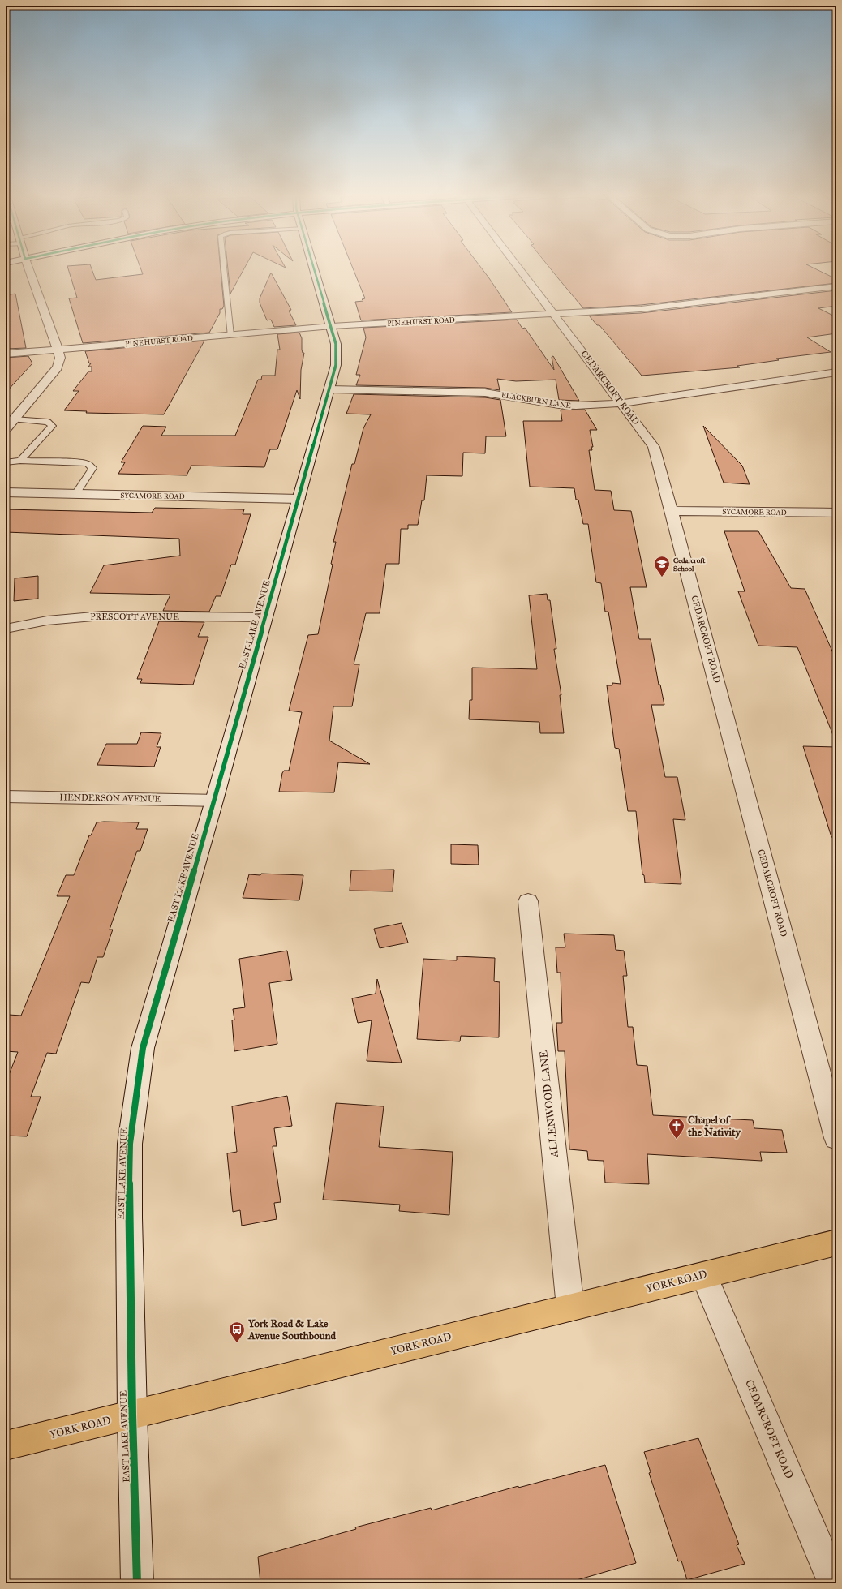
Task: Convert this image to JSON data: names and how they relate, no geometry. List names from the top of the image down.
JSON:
{
  "streets": {
    "main road": ["YORK ROAD"],
    "street": [
      "PINEHURST ROAD",
      "CEDARCROFT ROAD",
      "BLACKBURN LANE",
      "SYCAMORE ROAD",
      "PRESCOTT AVENUE",
      "EAST LAKE AVENUE",
      "HENDERSON AVENUE",
      "ALLENWOOD LANE"
    ]
  },
  "crossings": [
    ["PINEHURST ROAD", "CEDARCROFT ROAD"],
    ["PINEHURST ROAD", "EAST LAKE AVENUE"],
    ["CEDARCROFT ROAD", "BLACKBURN LANE"],
    ["CEDARCROFT ROAD", "SYCAMORE ROAD"],
    ["CEDARCROFT ROAD", "YORK ROAD"],
    ["BLACKBURN LANE", "EAST LAKE AVENUE"],
    ["SYCAMORE ROAD", "EAST LAKE AVENUE"],
    ["PRESCOTT AVENUE", "EAST LAKE AVENUE"],
    ["EAST LAKE AVENUE", "HENDERSON AVENUE"],
    ["EAST LAKE AVENUE", "YORK ROAD"],
    ["ALLENWOOD LANE", "YORK ROAD"]
  ],
  "places": {
    "school or university": ["Cedarcroft School"],
    "church": ["Chapel of the Nativity"],
    "bus stop": ["York Road & Lake Avenue Southbound"]
  }
}
